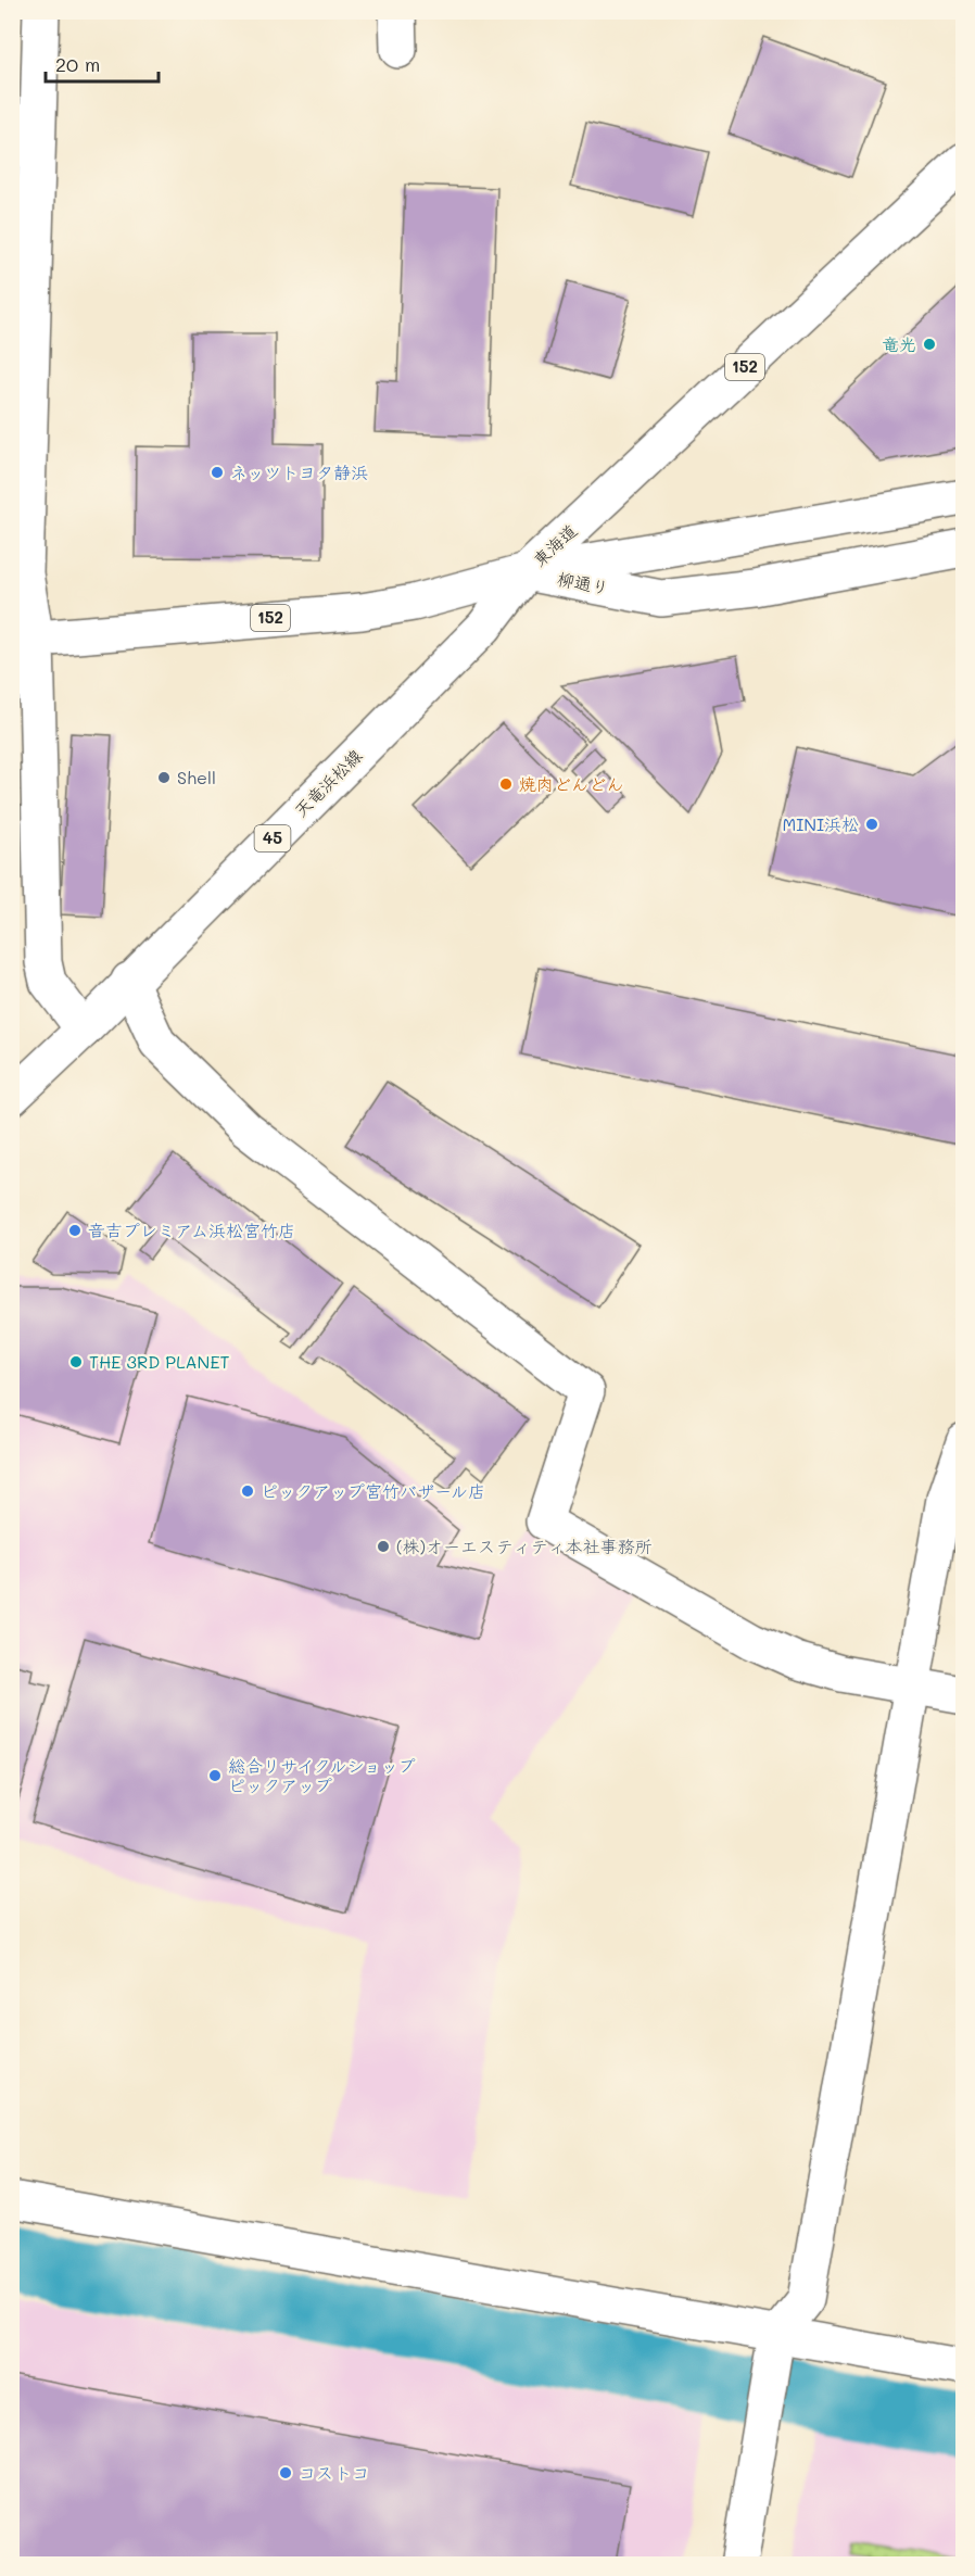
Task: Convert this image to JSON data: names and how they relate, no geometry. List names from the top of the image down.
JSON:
{
  "streets": {
    "main road": [
      "152",
      "東海道",
      "柳通り",
      "天竜浜松線",
      "45"
    ]
  },
  "crossings": [
    ["東海道", "柳通り"],
    ["東海道", "天竜浜松線"],
    ["柳通り", "天竜浜松線"]
  ],
  "places": [
    "竜光",
    "ネッツトヨタ静浜",
    "Shell",
    "焼肉どんどん",
    "MINI浜松",
    "音吉プレミアム浜松宮竹店",
    "THE 3RD PLANET",
    "ピックアップ宮竹バザール店",
    "(株)オーエスティティ本社事務所",
    "総合リサイクルショップ ピックアップ",
    "コストコ"
  ],
  "scale_bar": "20 m"
}
